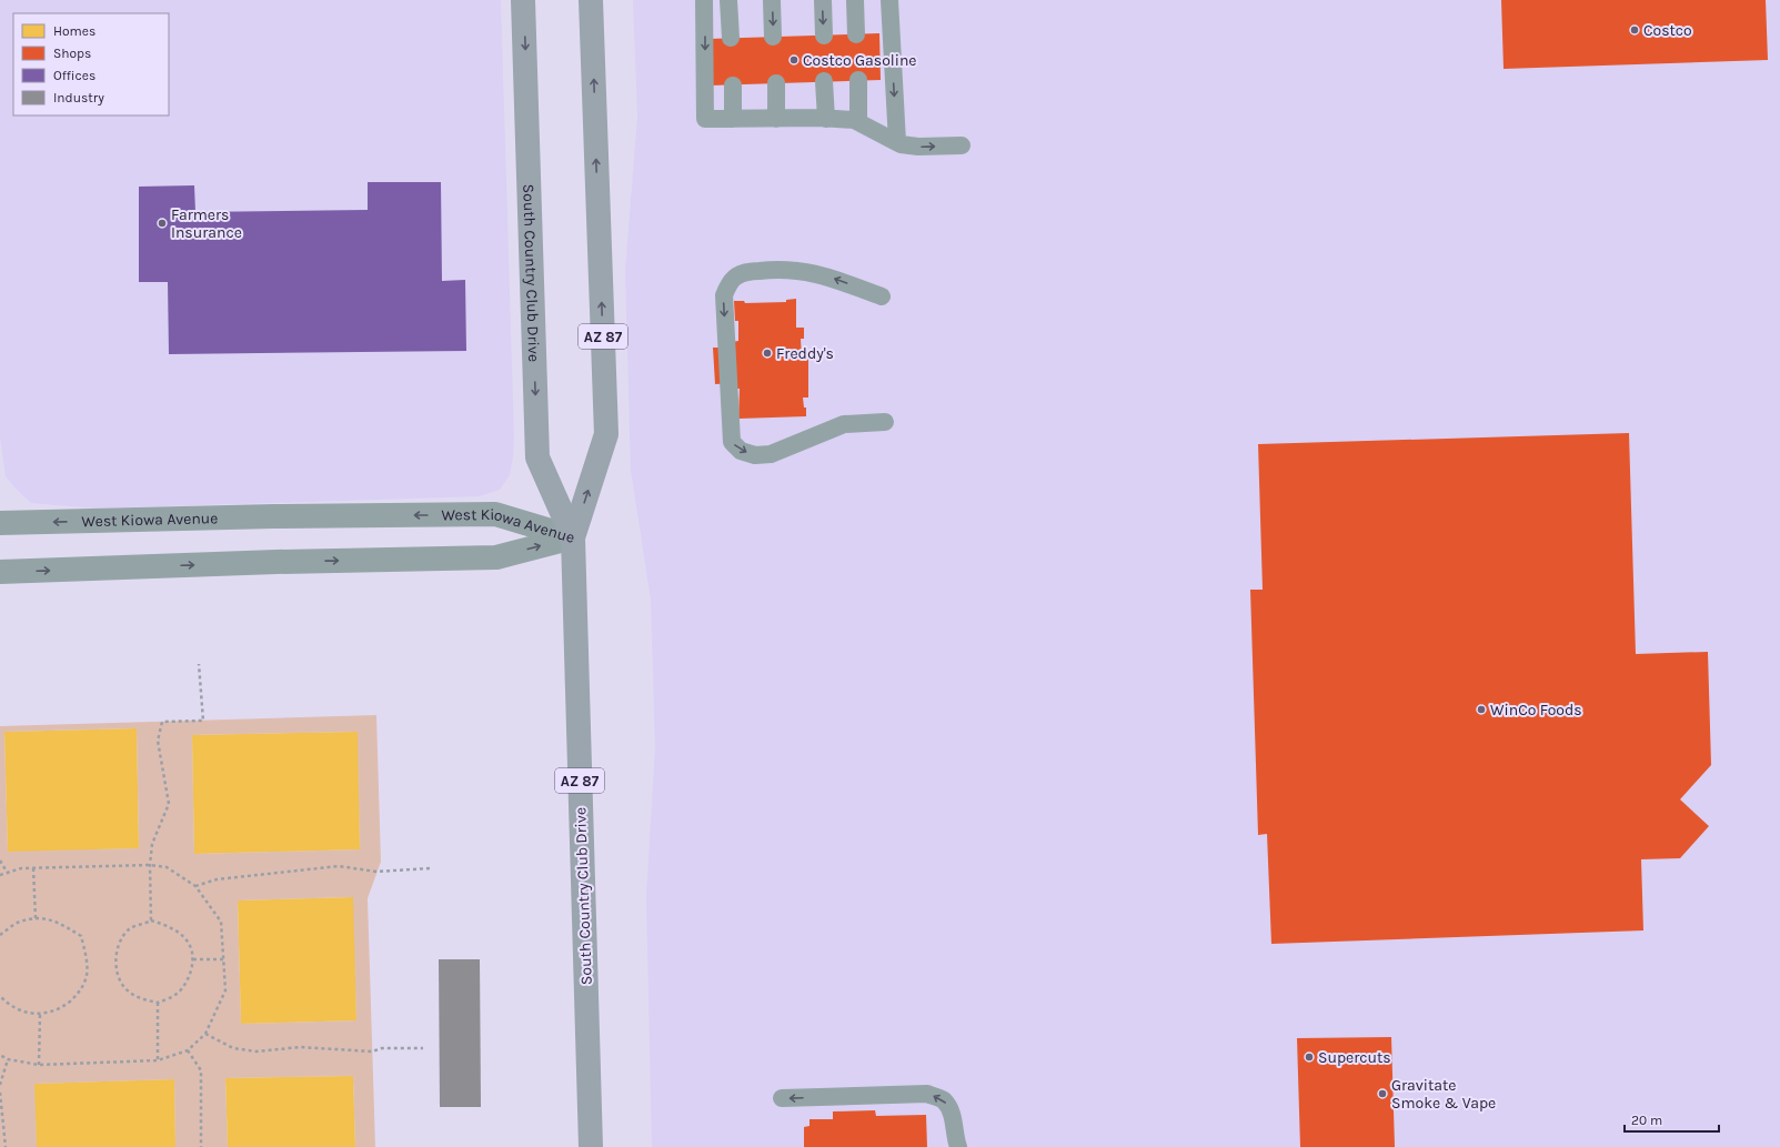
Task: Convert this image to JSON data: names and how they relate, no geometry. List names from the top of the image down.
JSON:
{
  "streets": {
    "main road": ["South Country Club Drive", "AZ 87"],
    "street": ["West Kiowa Avenue"]
  },
  "crossings": [
    ["South Country Club Drive", "West Kiowa Avenue"]
  ],
  "places": [
    "Costco",
    "Costco Gasoline",
    "Farmers Insurance",
    "Freddy's",
    "WinCo Foods",
    "Supercuts",
    "Gravitate Smoke & Vape"
  ],
  "legend": [
    "Homes",
    "Shops",
    "Offices",
    "Industry"
  ],
  "scale_bar": "20 m"
}
